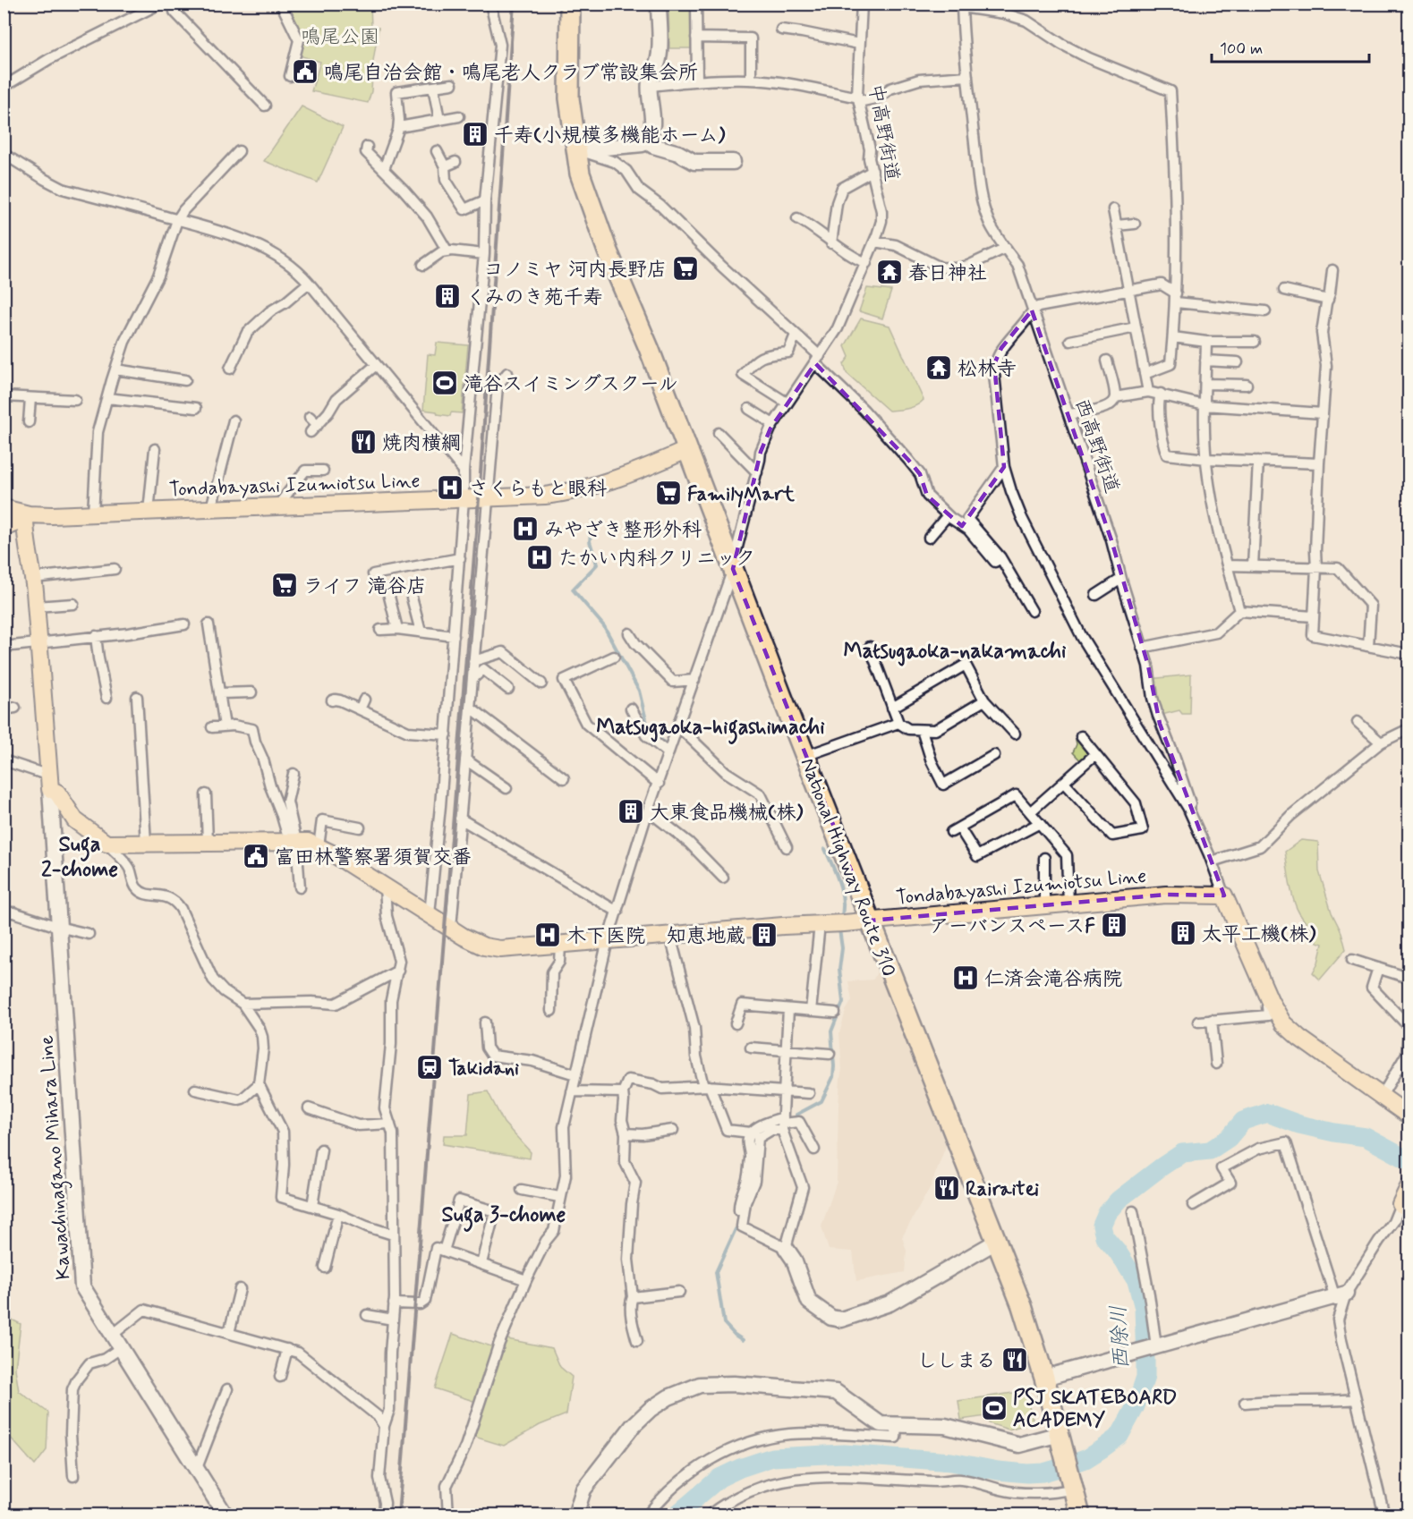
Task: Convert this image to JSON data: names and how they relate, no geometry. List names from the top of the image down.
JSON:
{
  "streets": {
    "highway": ["National Highway Route 310"],
    "main road": ["Tondabayashi Izumiotsu Line"],
    "street": ["中高野街道", "西高野街道", "Kawachinagano Mihara Line"]
  },
  "crossings": [
    ["西高野街道", "Tondabayashi Izumiotsu Line"],
    ["Tondabayashi Izumiotsu Line", "National Highway Route 310"]
  ],
  "districts": [
    "Matsugaoka-nakamachi",
    "Matsugaoka-higashimachi",
    "Suga 2-chome",
    "Suga 3-chome"
  ],
  "water": ["西除川"],
  "parks": ["鳴尾公園"],
  "places": {
    "public building": ["鳴尾自治会館・鳴尾老人クラブ常設集会所", "富田林警察署須賀交番"],
    "building": [
      "千寿(小規模多機能ホーム)",
      "くみのき苑千寿",
      "大東食品機械(株)",
      "アーバンスペースF",
      "太平工機(株)",
      "知恵地蔵"
    ],
    "supermarket": ["コノミヤ 河内長野店", "FamilyMart", "ライフ 滝谷店"],
    "temple": ["春日神社", "松林寺"],
    "sports": ["滝谷スイミングスクール", "PSJ SKATEBOARD ACADEMY"],
    "restaurant": ["焼肉横綱", "Rairaitei", "ししまる"],
    "hospital": [
      "さくらもと眼科",
      "みやざき整形外科",
      "たかい内科クリニック",
      "木下医院",
      "仁済会滝谷病院"
    ],
    "station": ["Takidani"]
  },
  "scale_bar": "100 m"
}
